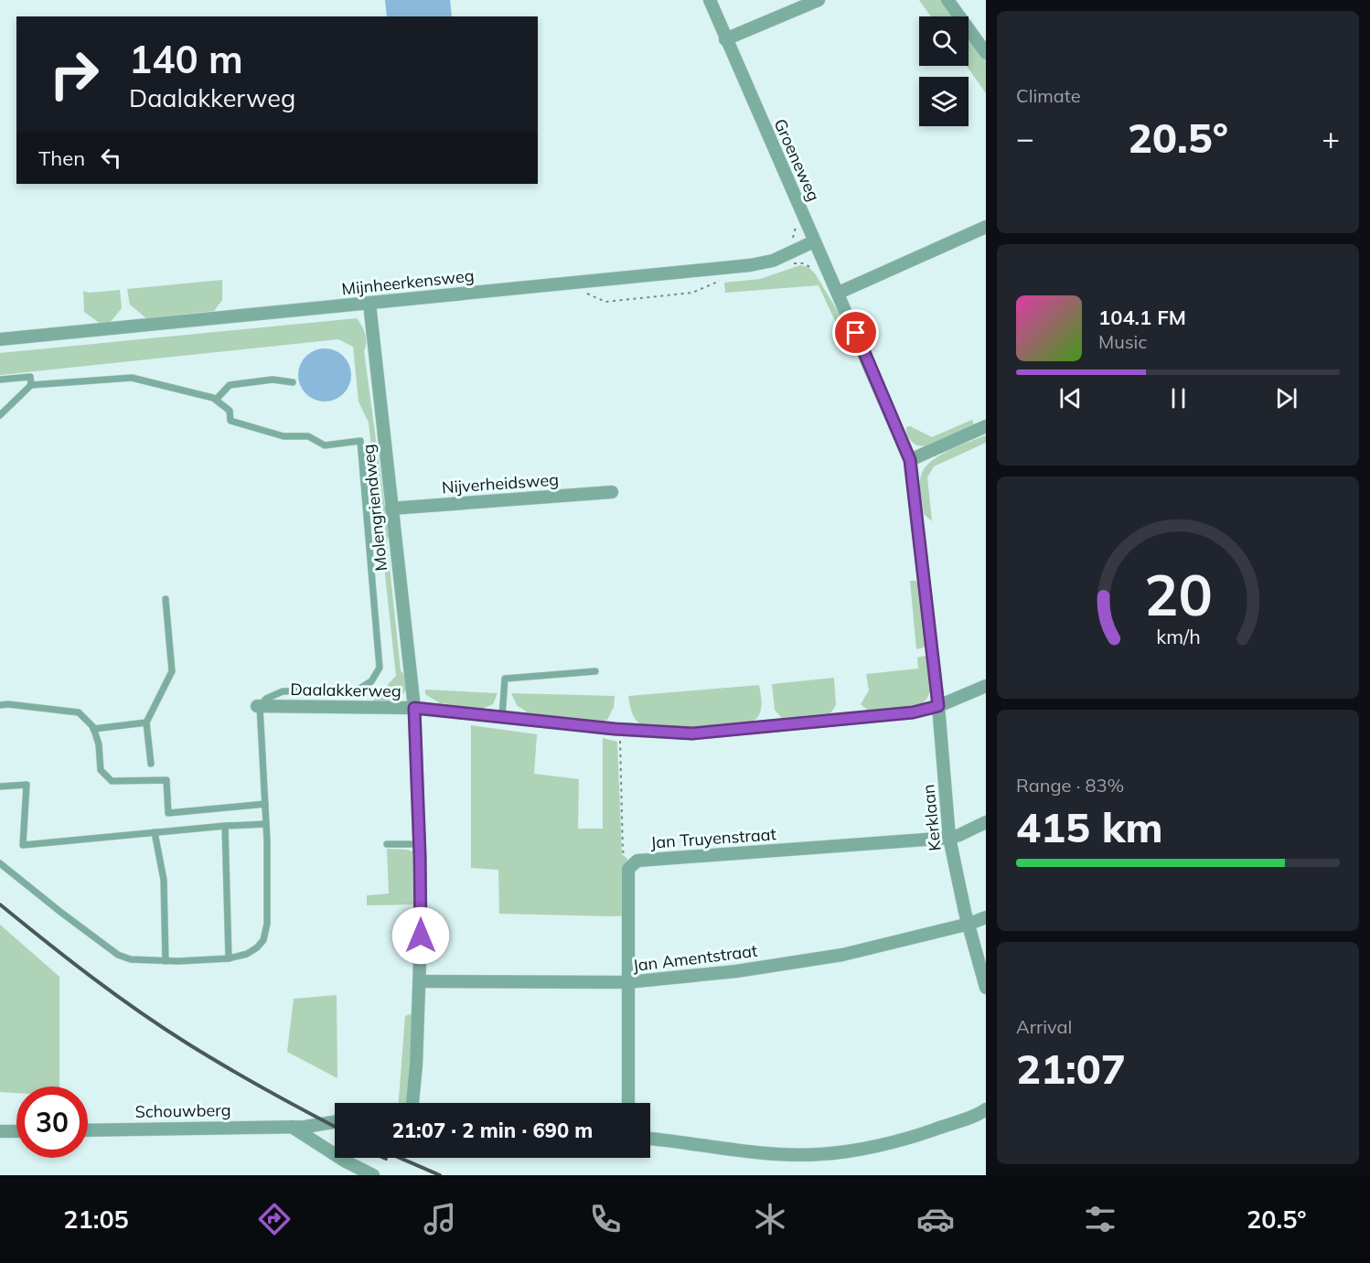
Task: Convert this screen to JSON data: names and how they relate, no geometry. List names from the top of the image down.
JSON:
{
  "streets": {
    "street": [
      "Groeneweg",
      "Mijnheerkensweg",
      "Nijverheidsweg",
      "Molengriendweg",
      "Daalakkerweg",
      "Kerklaan",
      "Jan Truyenstraat",
      "Jan Amentstraat",
      "Schouwberg"
    ]
  },
  "crossings": [
    ["Groeneweg", "Mijnheerkensweg"],
    ["Groeneweg", "Daalakkerweg"],
    ["Groeneweg", "Kerklaan"],
    ["Mijnheerkensweg", "Molengriendweg"],
    ["Nijverheidsweg", "Molengriendweg"],
    ["Molengriendweg", "Daalakkerweg"],
    ["Molengriendweg", "Jan Amentstraat"],
    ["Daalakkerweg", "Kerklaan"],
    ["Kerklaan", "Jan Truyenstraat"],
    ["Kerklaan", "Jan Amentstraat"],
    ["Jan Truyenstraat", "Jan Amentstraat"]
  ],
  "page": {
    "tile": [
      "Climate",
      ["Range · 83%", "415 km"],
      ["Arrival", "21:07"]
    ],
    "turn": ["140 m", "Daalakkerweg"],
    "heat": ["−", "20.5°", "+"],
    "then": "Then",
    "song": ["104.1 FM", "Music"],
    "limit": "30",
    "trip": "21:07 · 2 min · 690 m",
    "tabs": ["21:05", "20.5°"],
    "gauge": ["20", "km/h"]
  }
}
